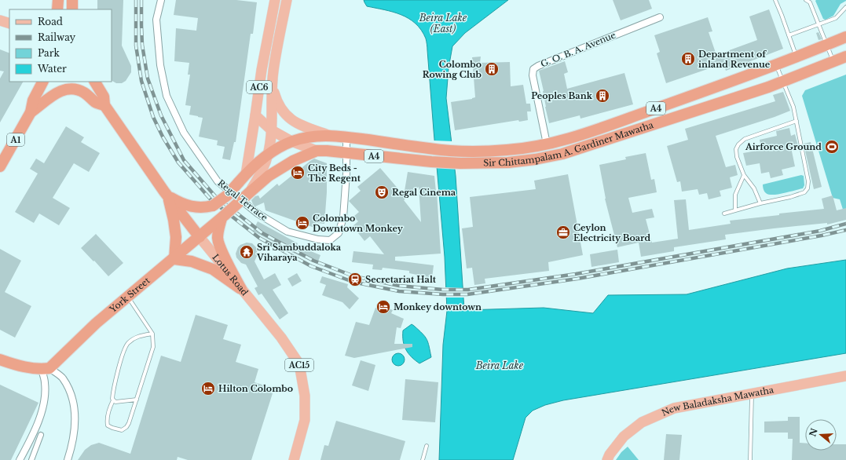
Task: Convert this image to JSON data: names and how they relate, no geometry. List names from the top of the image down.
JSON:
{
  "streets": {
    "highway": [
      "A4",
      "A1",
      "Sir Chittampalam A. Gardiner Mawatha",
      "Lotus Road",
      "York Street"
    ],
    "main road": ["AC6", "AC15", "New Baladaksha Mawatha"],
    "street": ["G. O. B. A. Avenue", "Regal Terrace"]
  },
  "crossings": [
    ["G. O. B. A. Avenue", "Sir Chittampalam A. Gardiner Mawatha"],
    ["AC6", "Sir Chittampalam A. Gardiner Mawatha"],
    ["A1", "Lotus Road"],
    ["Sir Chittampalam A. Gardiner Mawatha", "Regal Terrace"],
    ["Sir Chittampalam A. Gardiner Mawatha", "Lotus Road"],
    ["Sir Chittampalam A. Gardiner Mawatha", "York Street"],
    ["Lotus Road", "York Street"]
  ],
  "water": ["Beira Lake (East)", "Beira Lake"],
  "places": {
    "building": ["Department of inland Revenue", "Colombo Rowing Club", "Peoples Bank"],
    "sports": ["Airforce Ground"],
    "hotel": [
      "City Beds - The Regent",
      "Colombo Downtown Monkey",
      "Monkey downtown",
      "Hilton Colombo"
    ],
    "theatre": ["Regal Cinema"],
    "office": ["Ceylon Electricity Board"],
    "temple": ["Sri Sambuddaloka Viharaya"],
    "station": ["Secretariat Halt"]
  },
  "legend": [
    "Road",
    "Railway",
    "Park",
    "Water"
  ],
  "north": "left"
}
